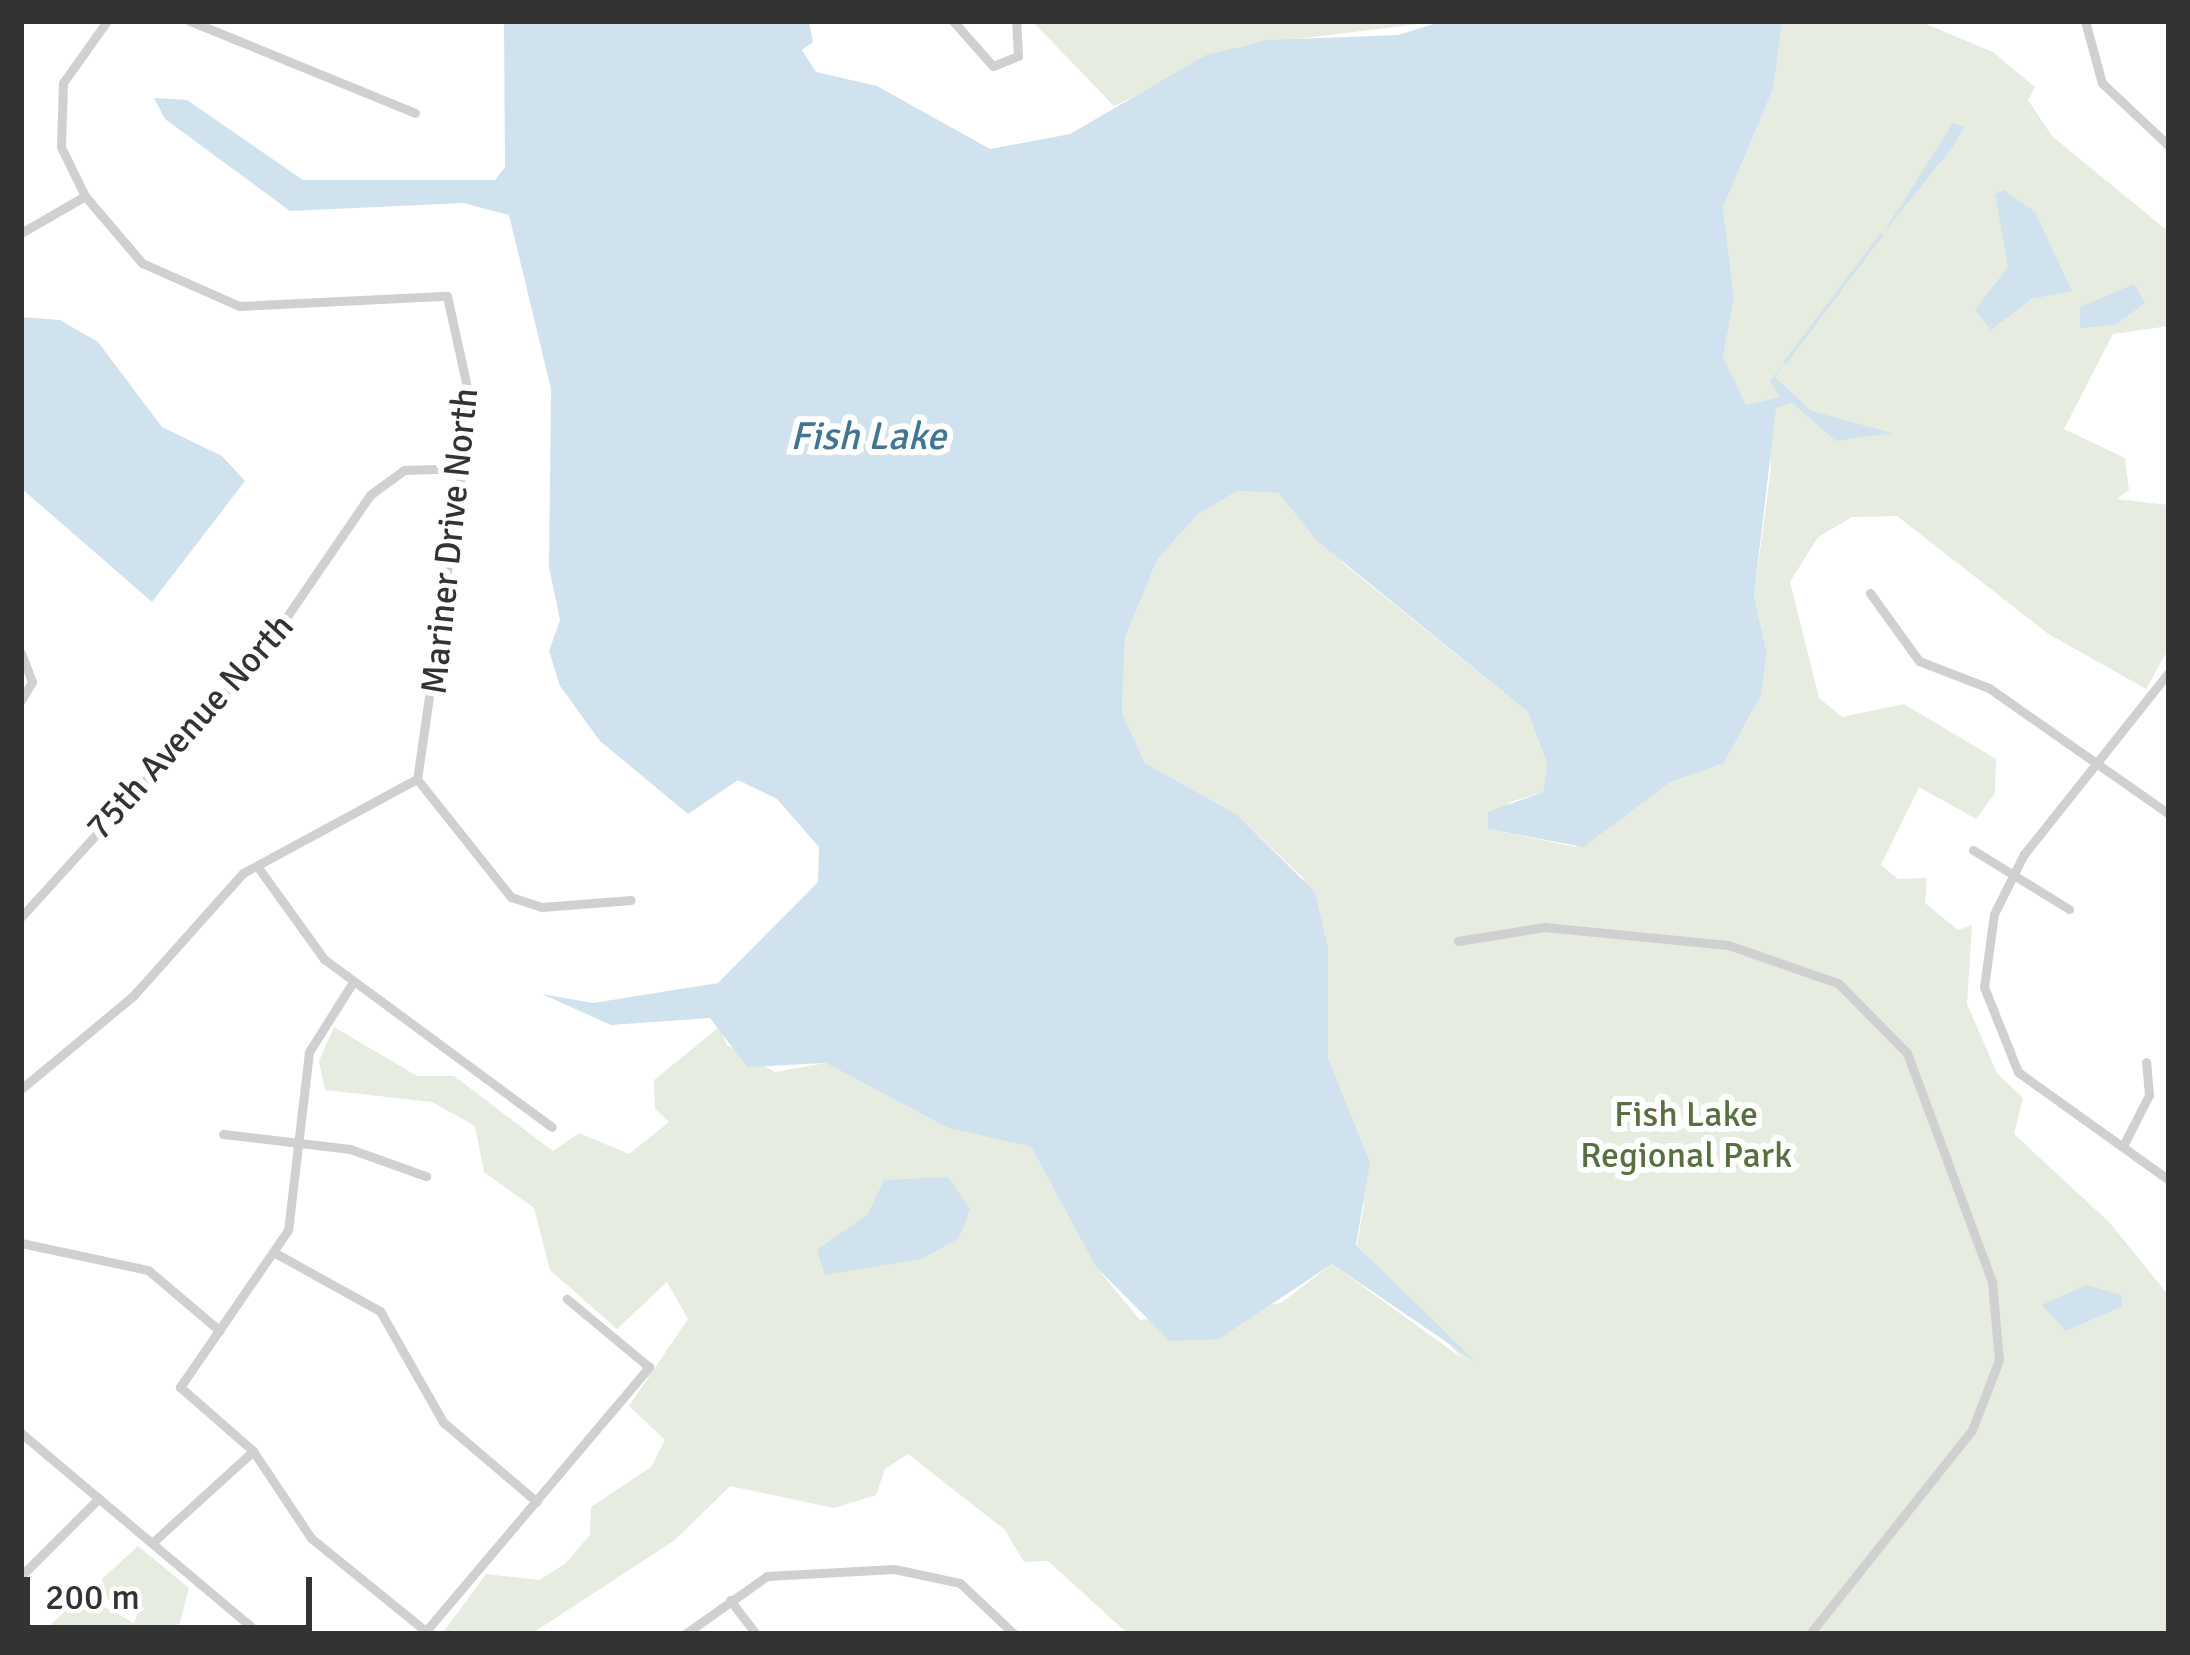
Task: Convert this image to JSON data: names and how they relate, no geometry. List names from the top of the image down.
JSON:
{
  "streets": {
    "street": ["Mariner Drive North", "75th Avenue North"]
  },
  "crossings": [
    ["Mariner Drive North", "75th Avenue North"]
  ],
  "water": ["Fish Lake"],
  "parks": ["Fish Lake Regional Park"],
  "scale_bar": "200 m"
}
